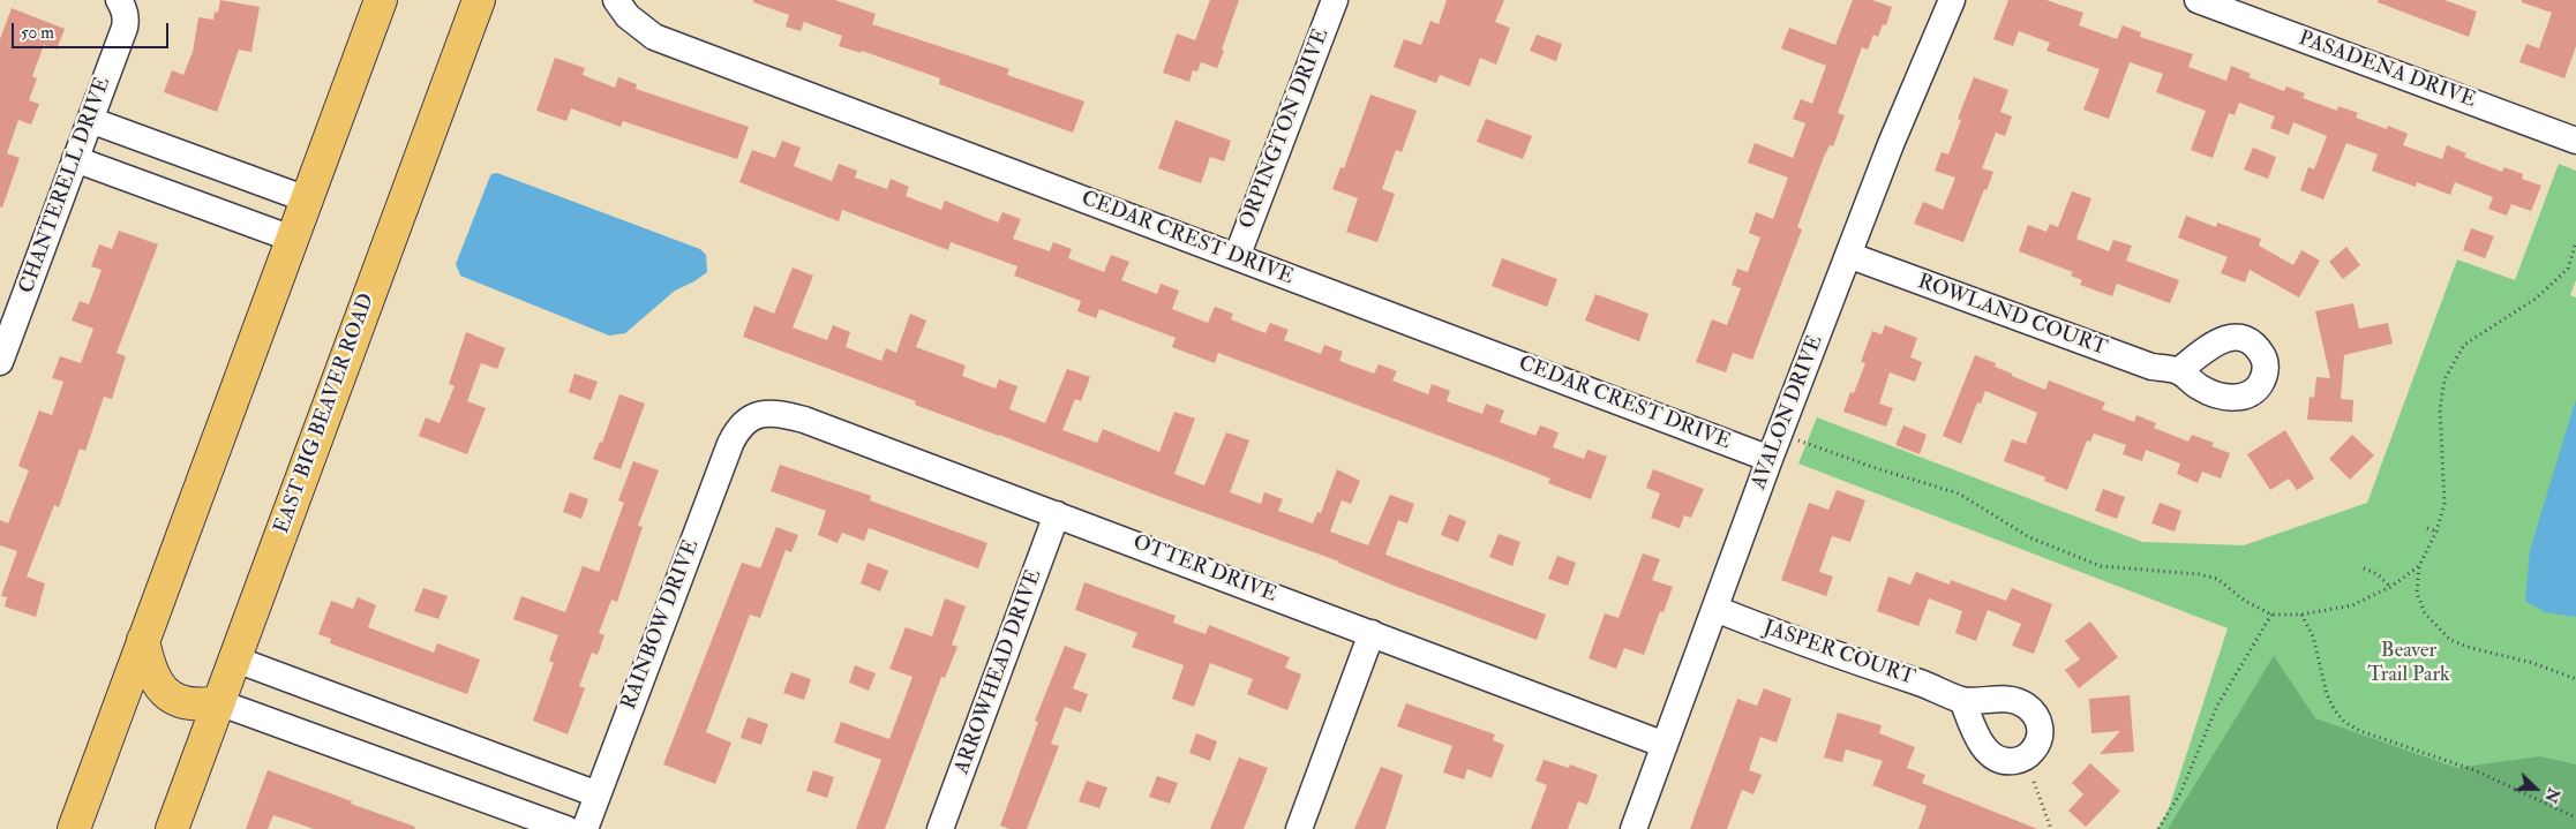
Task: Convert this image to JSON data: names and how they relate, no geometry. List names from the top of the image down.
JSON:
{
  "streets": {
    "main road": ["EAST BIG BEAVER ROAD"],
    "street": [
      "PASADENA DRIVE",
      "ORPINGTON DRIVE",
      "CHANTERELL DRIVE",
      "CEDAR CREST DRIVE",
      "ROWLAND COURT",
      "AVALON DRIVE",
      "OTTER DRIVE",
      "RAINBOW DRIVE",
      "JASPER COURT",
      "ARROWHEAD DRIVE"
    ]
  },
  "crossings": [
    ["ORPINGTON DRIVE", "CEDAR CREST DRIVE"],
    ["CEDAR CREST DRIVE", "AVALON DRIVE"],
    ["ROWLAND COURT", "AVALON DRIVE"],
    ["AVALON DRIVE", "OTTER DRIVE"],
    ["AVALON DRIVE", "JASPER COURT"],
    ["OTTER DRIVE", "RAINBOW DRIVE"],
    ["OTTER DRIVE", "ARROWHEAD DRIVE"]
  ],
  "parks": ["Beaver Trail Park"],
  "scale_bar": "50 m",
  "north": "right"
}
